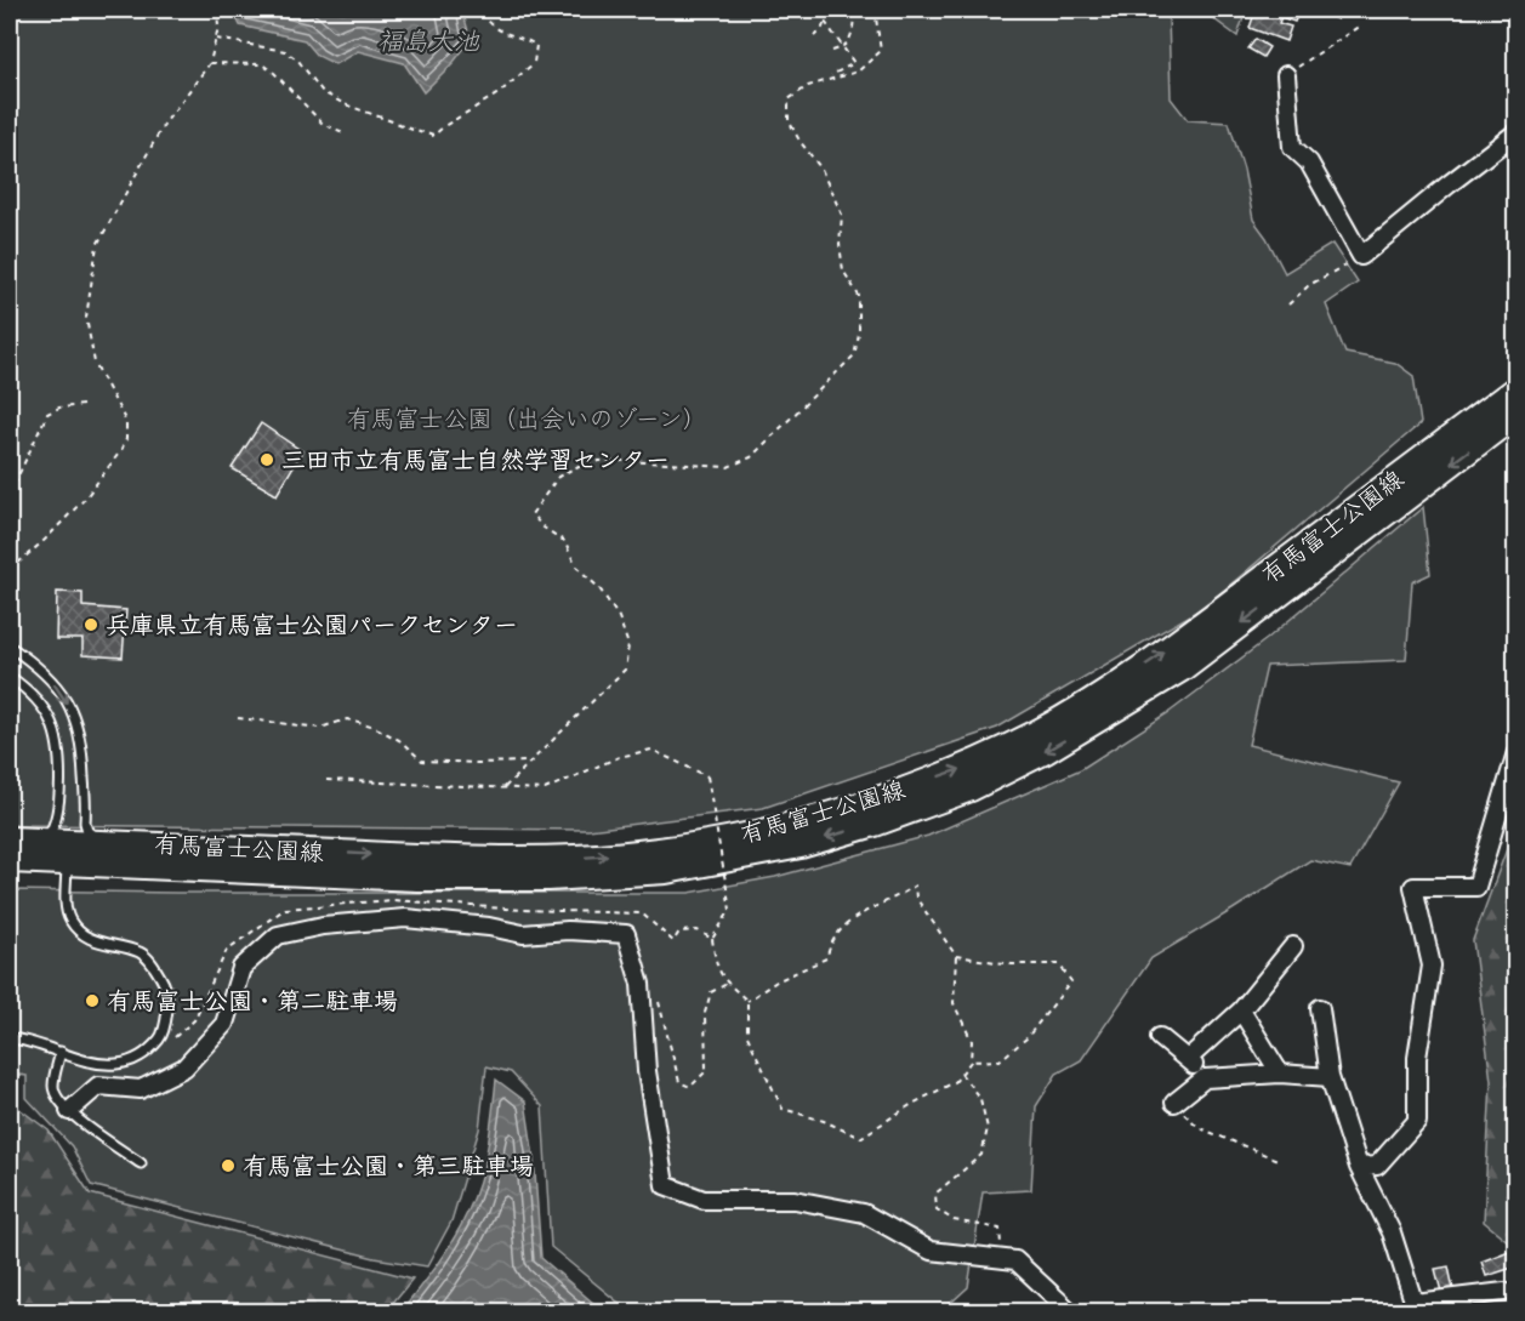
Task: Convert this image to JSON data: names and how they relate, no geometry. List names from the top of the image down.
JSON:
{
  "streets": {
    "main road": ["有馬富士公園線"]
  },
  "water": ["福島大池"],
  "parks": ["有馬富士公園（出会いのゾーン）"],
  "places": [
    "三田市立有馬富士自然学習センター",
    "兵庫県立有馬富士公園パークセンター",
    "有馬富士公園・第二駐車場",
    "有馬富士公園・第三駐車場"
  ]
}
